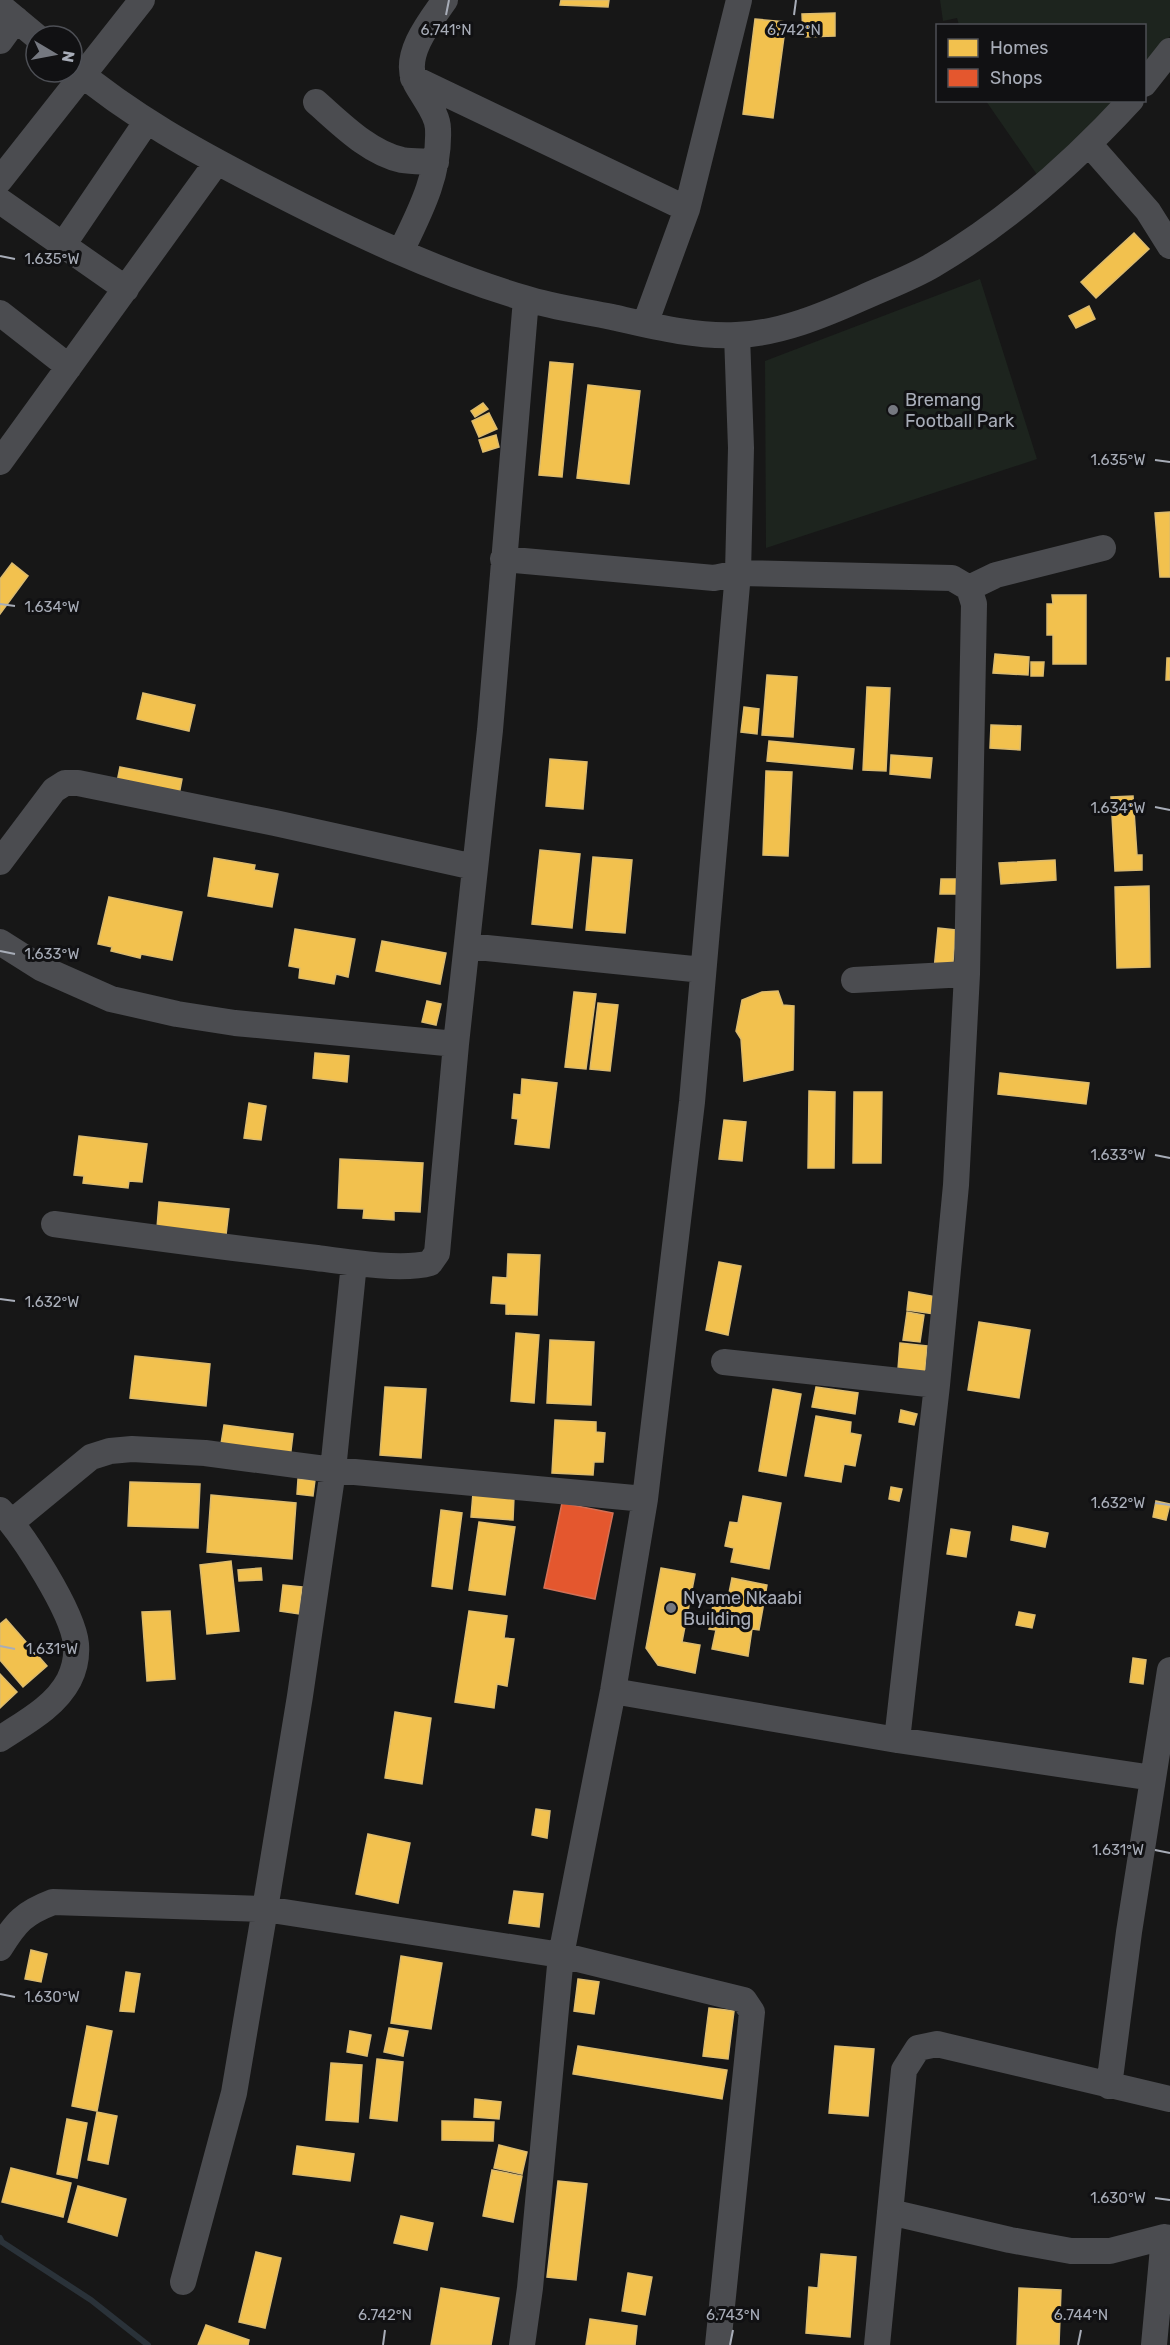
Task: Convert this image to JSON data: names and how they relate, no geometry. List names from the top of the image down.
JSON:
{
  "places": ["Bremang Football Park", "Nyame Nkaabi Building"],
  "legend": ["Homes", "Shops"],
  "north": "right",
  "coordinates": [
    "6.741°N",
    "6.742°N",
    "1.635°W",
    "1.634°W",
    "1.633°W",
    "1.632°W",
    "1.631°W",
    "1.630°W",
    "6.743°N",
    "6.744°N"
  ]
}
